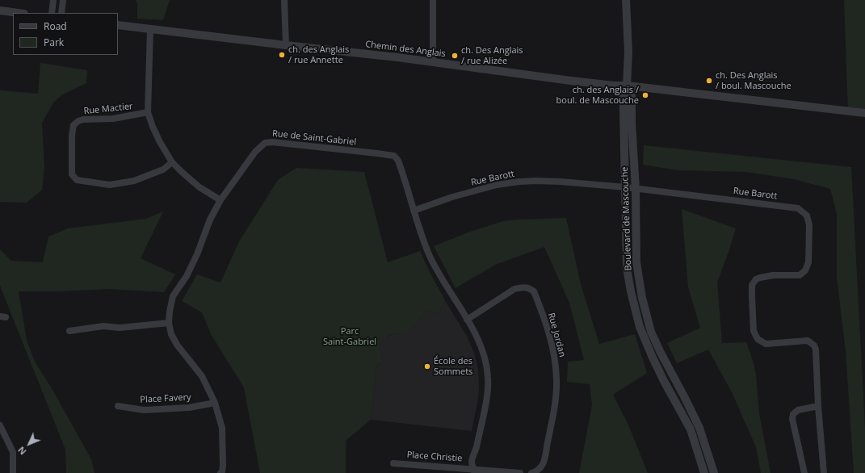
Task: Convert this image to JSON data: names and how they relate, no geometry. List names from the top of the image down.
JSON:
{
  "streets": {
    "street": [
      "Chemin des Anglais",
      "Rue Mactier",
      "Rue de Saint-Gabriel",
      "Rue Barott",
      "Boulevard de Mascouche",
      "Rue Jordan",
      "Place Favery",
      "Place Christie"
    ]
  },
  "crossings": [
    ["Chemin des Anglais", "Boulevard de Mascouche"],
    ["Rue de Saint-Gabriel", "Rue Barott"],
    ["Rue de Saint-Gabriel", "Rue Jordan"],
    ["Rue de Saint-Gabriel", "Place Favery"],
    ["Rue de Saint-Gabriel", "Place Christie"],
    ["Rue Barott", "Boulevard de Mascouche"]
  ],
  "parks": ["Parc Saint-Gabriel"],
  "places": [
    "ch. des Anglais / rue Annette",
    "ch. Des Anglais / rue Alizée",
    "ch. Des Anglais / boul. Mascouche",
    "ch. des Anglais / boul. de Mascouche",
    "École des Sommets"
  ],
  "legend": ["Road", "Park"],
  "north": "bottom left"
}
